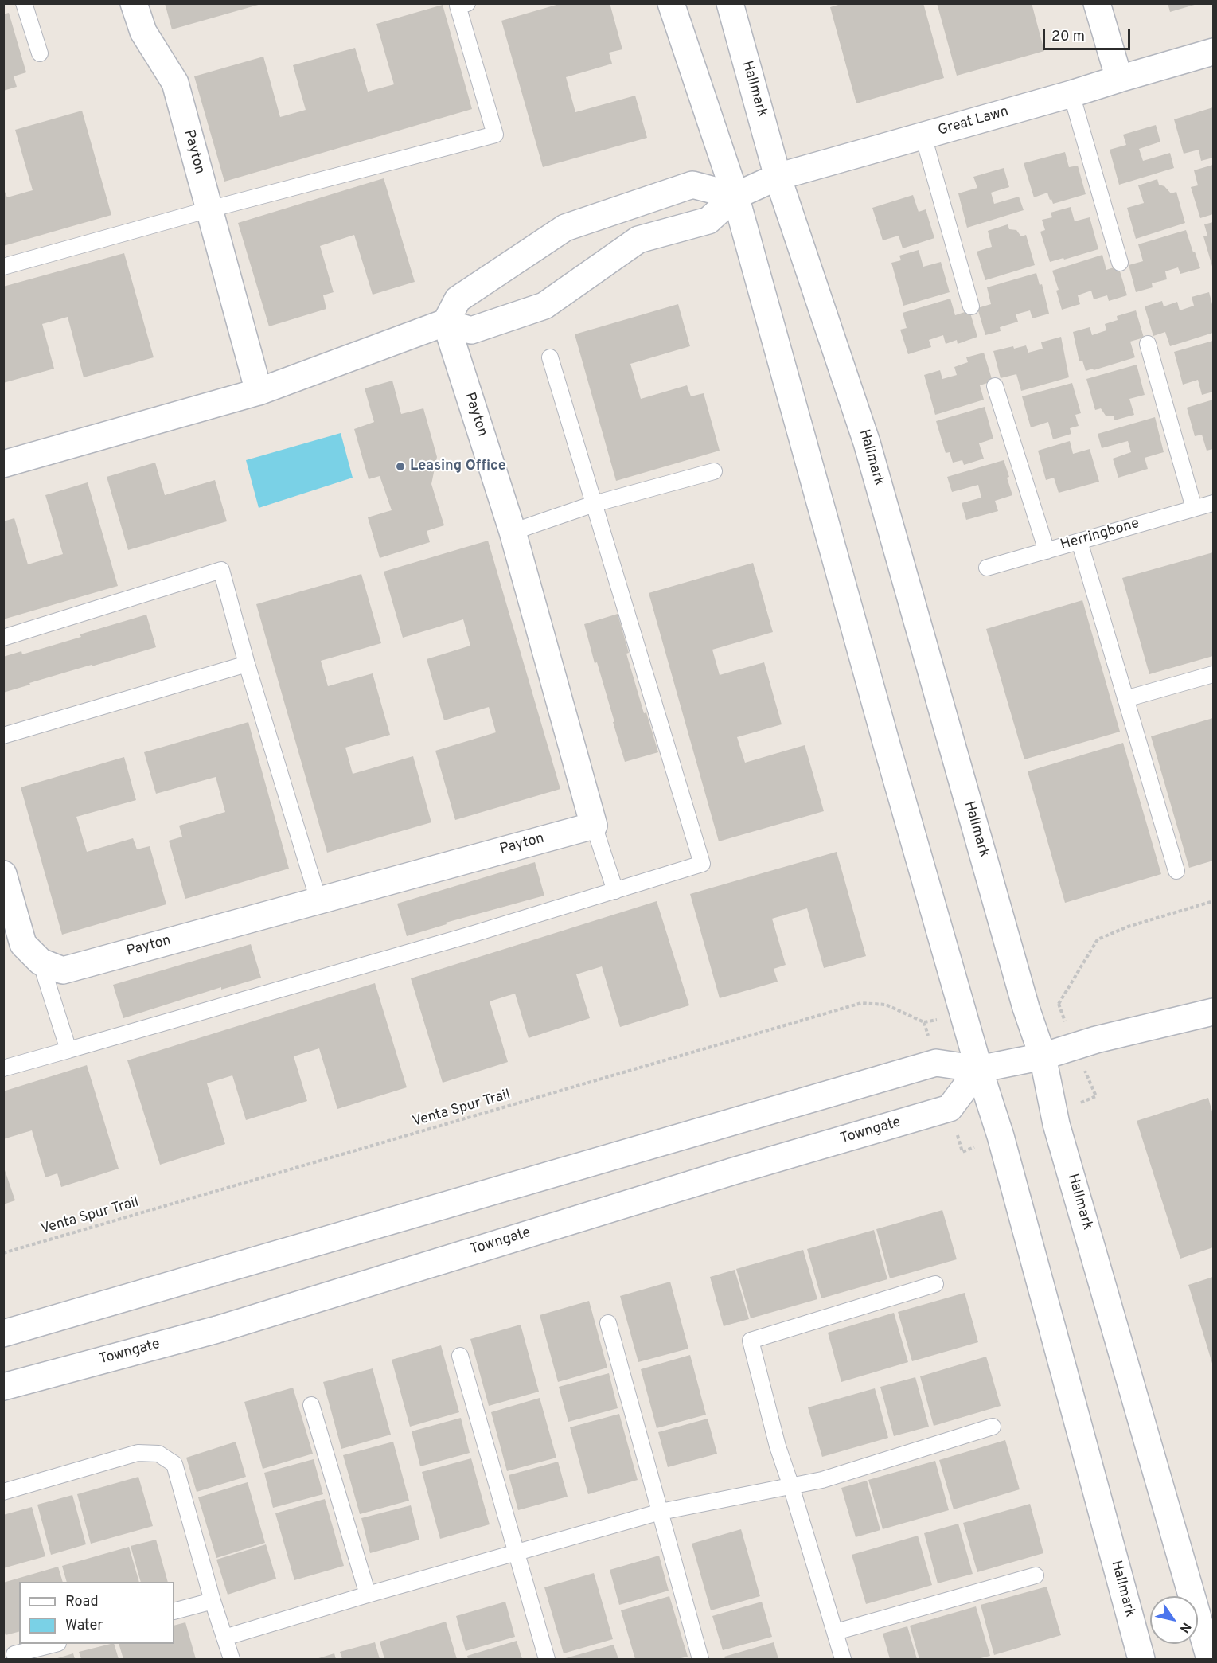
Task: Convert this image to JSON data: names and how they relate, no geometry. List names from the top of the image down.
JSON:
{
  "streets": {
    "street": [
      "Hallmark",
      "Great Lawn",
      "Payton",
      "Towngate"
    ],
    "lane": ["Herringbone"],
    "path": ["Venta Spur Trail"]
  },
  "crossings": [
    ["Hallmark", "Great Lawn"],
    ["Hallmark", "Towngate"]
  ],
  "places": ["Leasing Office"],
  "legend": ["Road", "Water"],
  "scale_bar": "20 m",
  "north": "bottom right"
}
